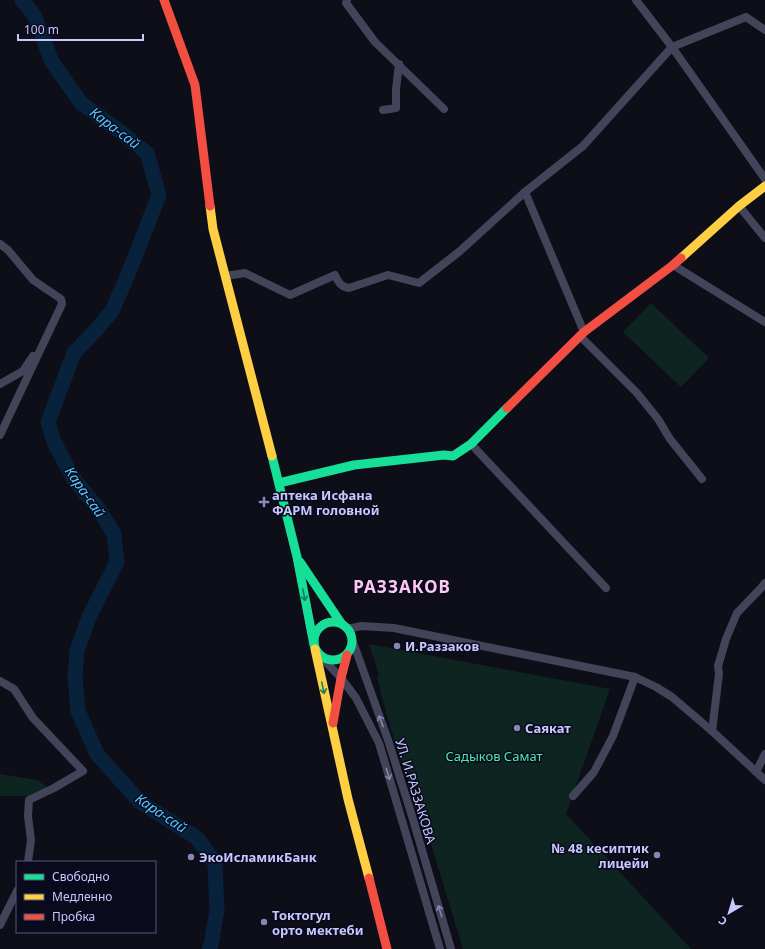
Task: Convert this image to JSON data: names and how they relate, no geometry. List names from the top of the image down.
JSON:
{
  "streets": {
    "street": ["УЛ. И.РАЗЗАКОВА"]
  },
  "districts": ["РАЗЗАКОВ"],
  "water": ["Кара-сай"],
  "parks": ["Садыков Самат"],
  "places": {
    "health": ["аптека Исфана ФАРМ головной"],
    "other": [
      "И.Раззаков",
      "Саякат",
      "№ 48 кесиптик лицейи",
      "ЭкоИсламикБанк",
      "Токтогул орто мектеби"
    ]
  },
  "legend": ["Свободно", "Медленно", "Пробка"],
  "scale_bar": "100 m",
  "north": "bottom left"
}
